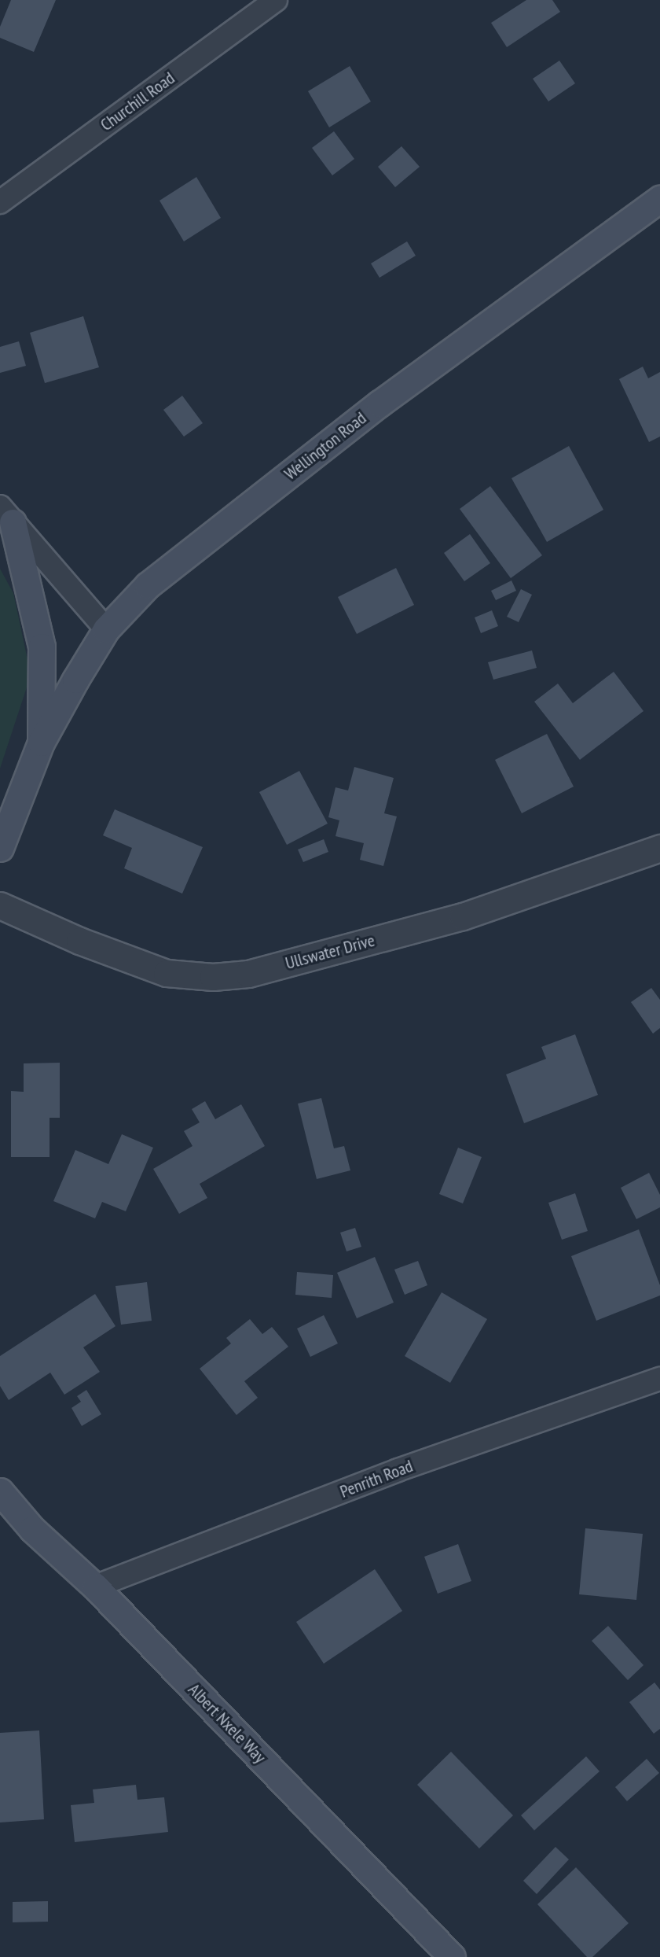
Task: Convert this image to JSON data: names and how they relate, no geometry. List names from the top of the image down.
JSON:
{
  "streets": {
    "main road": ["Wellington Road", "Albert Nxele Way"],
    "street": ["Churchill Road", "Ullswater Drive", "Penrith Road"]
  },
  "crossings": [
    ["Penrith Road", "Albert Nxele Way"]
  ]
}
